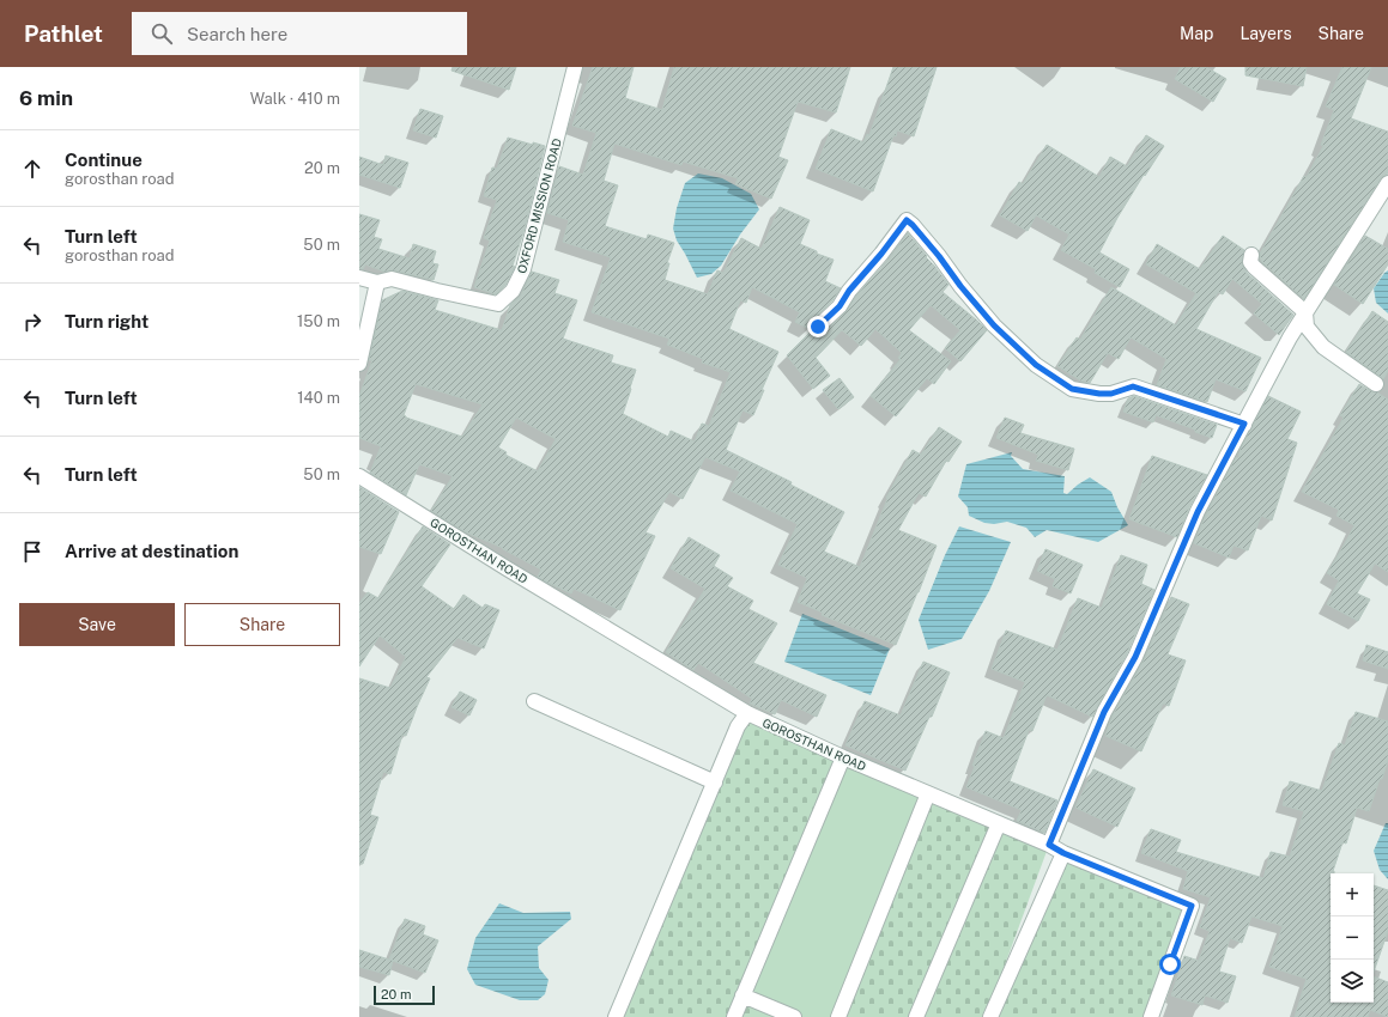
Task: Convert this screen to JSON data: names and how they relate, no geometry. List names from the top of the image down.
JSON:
{
  "streets": {
    "street": ["OXFORD MISSION ROAD", "GOROSTHAN ROAD"]
  },
  "scale_bar": "20 m",
  "page": {
    "header": "Pathlet",
    "search": "Search here",
    "nav": ["Map", "Layers", "Share"],
    "heading": ["6 min", "Walk · 410 m"],
    "list": [
      ["Continue", "gorosthan road", "20 m"],
      ["Turn left", "gorosthan road", "50 m"],
      ["Turn right", "150 m"],
      ["Turn left", "140 m"],
      ["Turn left", "50 m"],
      "Arrive at destination"
    ],
    "buttons": ["Save", "Share"],
    "map_buttons": ["+", "−"],
    "scale": "20 m"
  }
}
